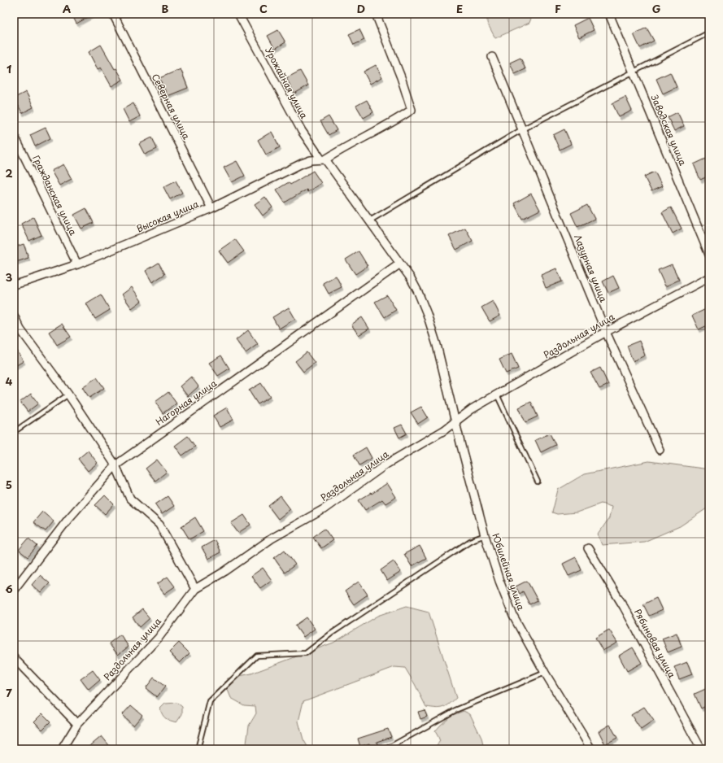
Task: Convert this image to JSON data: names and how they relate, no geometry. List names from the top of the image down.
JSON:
{
  "streets": {
    "street": [
      "Урожайная улица",
      "Северная улица",
      "Заводская улица",
      "Гражданская улица",
      "Высокая улица",
      "Лазурная улица",
      "Раздольная улица",
      "Нагорная улица",
      "Юбилейная улица",
      "Рябиновая улица"
    ]
  },
  "crossings": [
    ["Урожайная улица", "Высокая улица"],
    ["Урожайная улица", "Нагорная улица"],
    ["Урожайная улица", "Юбилейная улица"],
    ["Северная улица", "Высокая улица"],
    ["Гражданская улица", "Высокая улица"],
    ["Лазурная улица", "Раздольная улица"],
    ["Раздольная улица", "Юбилейная улица"],
    ["Нагорная улица", "Юбилейная улица"]
  ],
  "grid": {
    "columns": [
      "A",
      "B",
      "C",
      "D",
      "E",
      "F",
      "G"
    ],
    "rows": [
      "1",
      "2",
      "3",
      "4",
      "5",
      "6",
      "7"
    ]
  }
}
